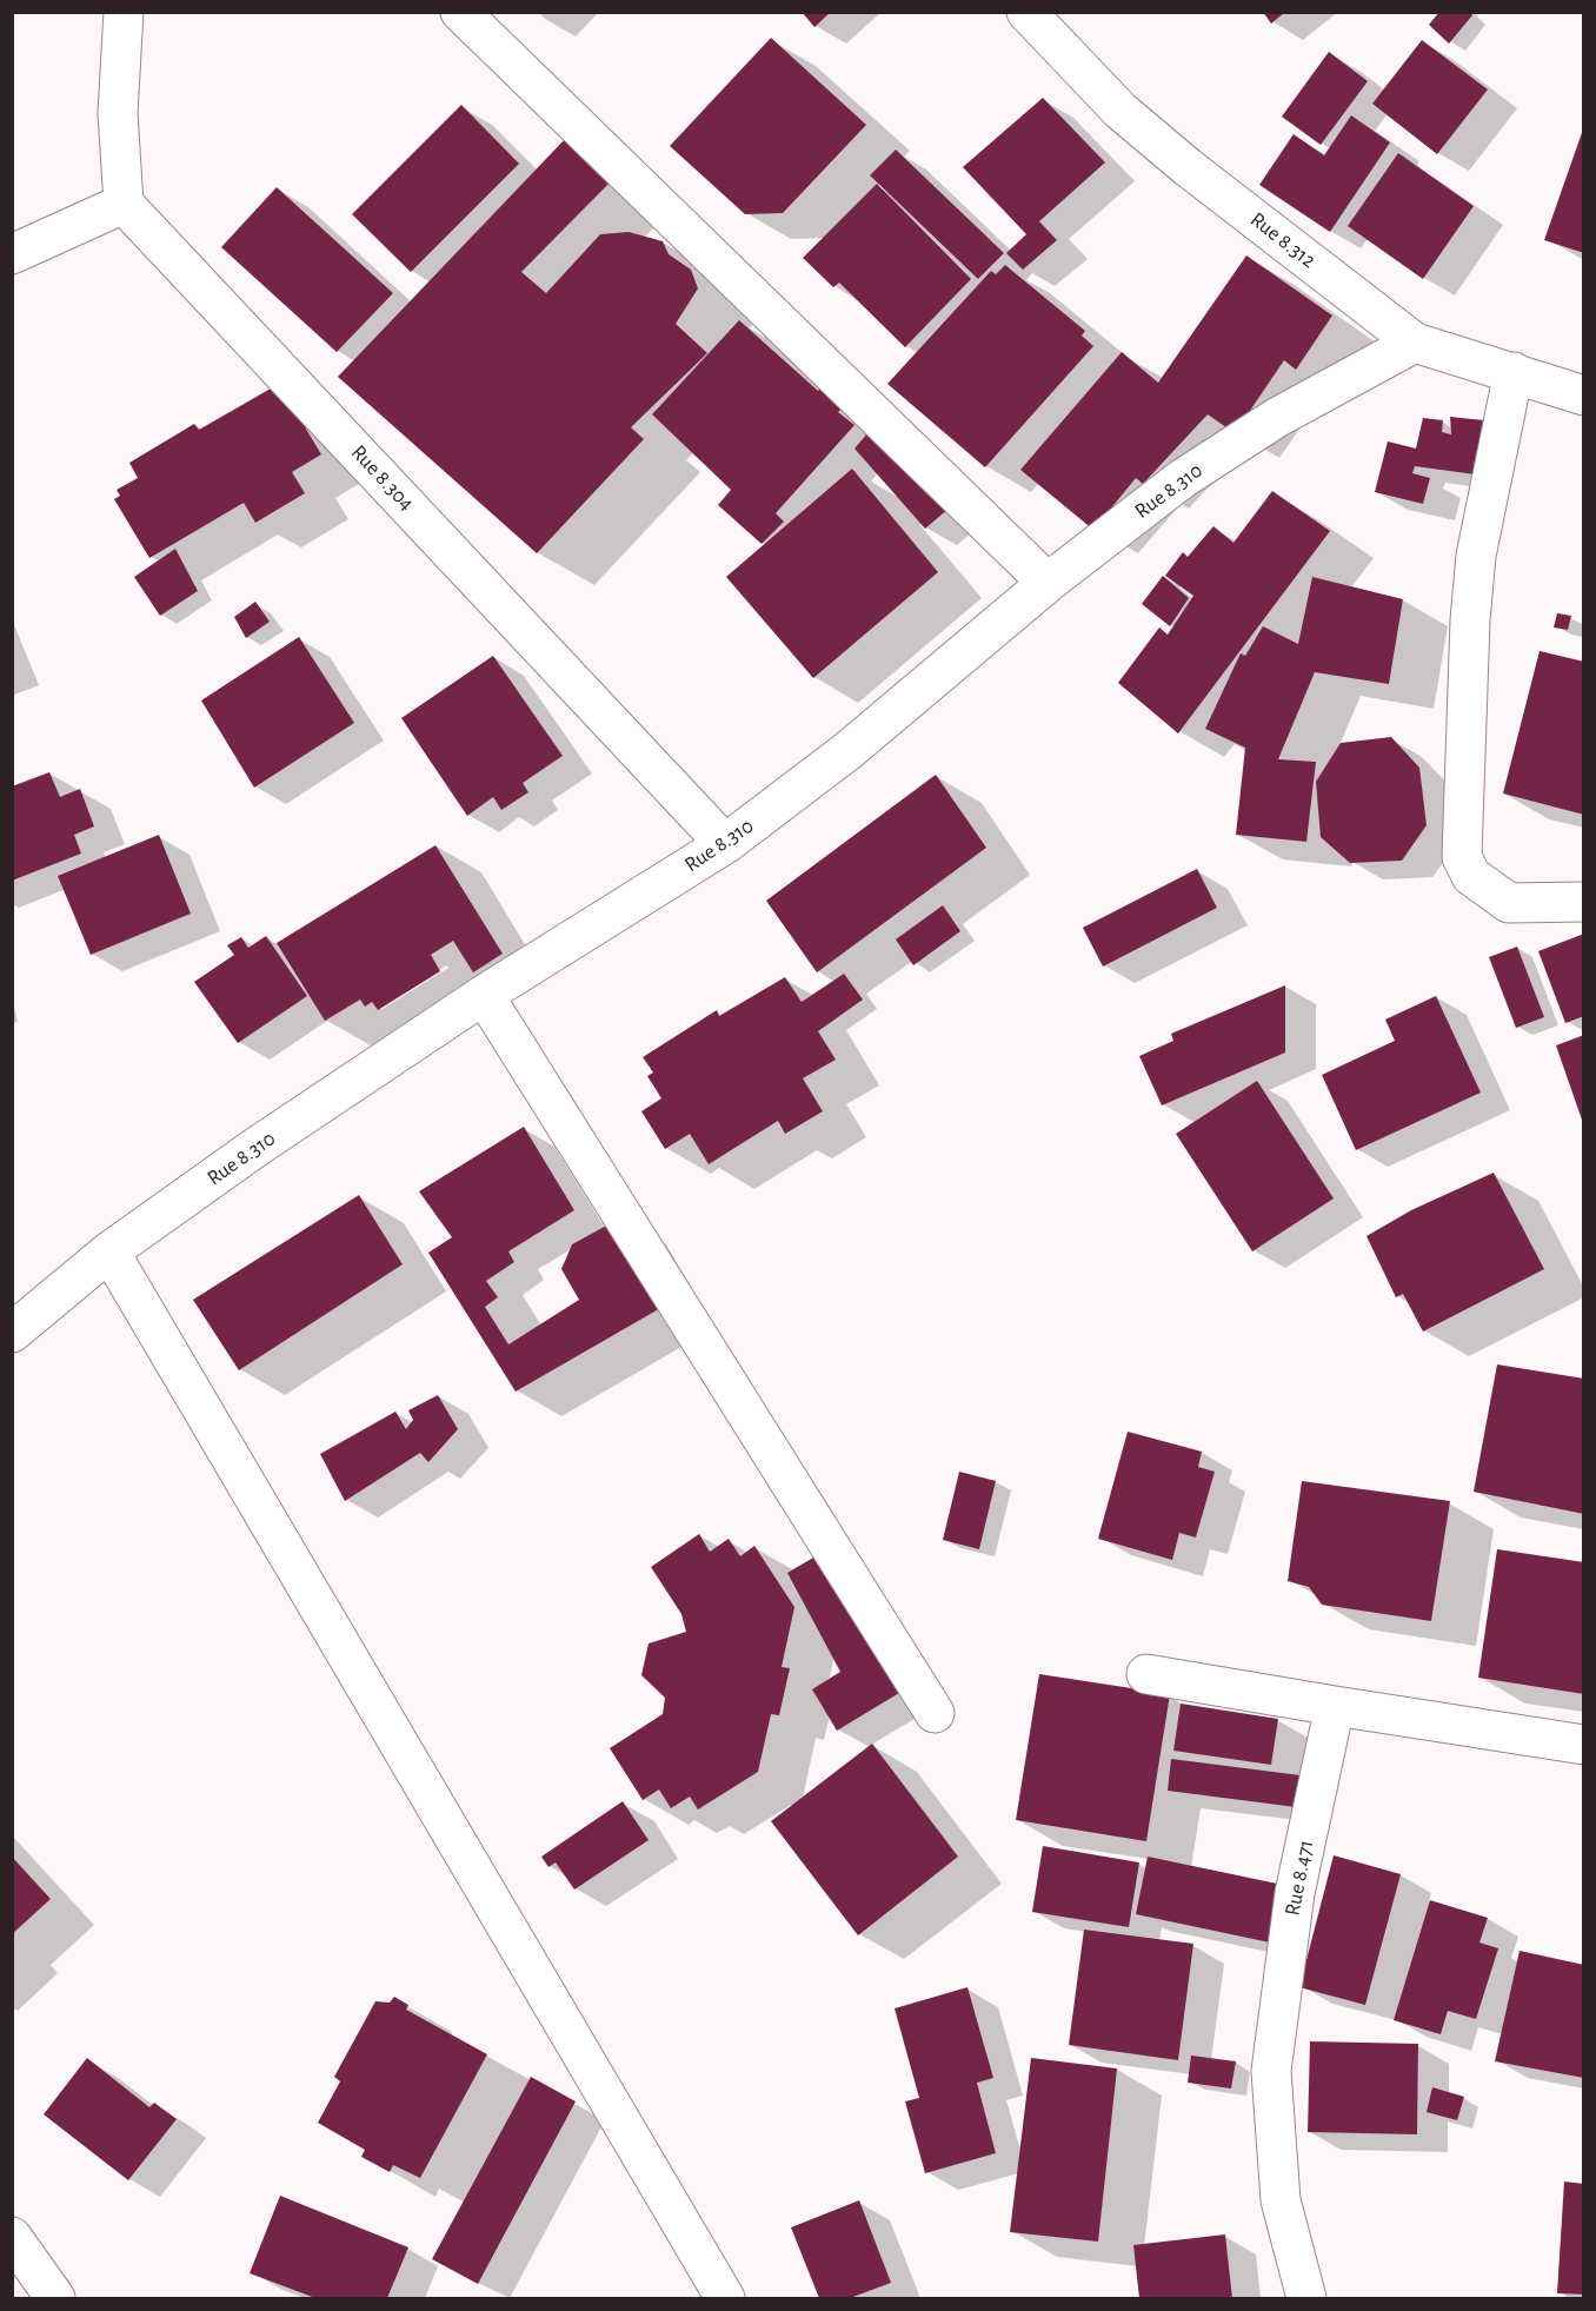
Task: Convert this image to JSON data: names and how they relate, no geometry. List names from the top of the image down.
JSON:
{
  "streets": {
    "street": [
      "Rue 8.312",
      "Rue 8.304",
      "Rue 8.310",
      "Rue 8.471"
    ]
  },
  "crossings": [
    ["Rue 8.312", "Rue 8.310"],
    ["Rue 8.304", "Rue 8.310"]
  ]
}
